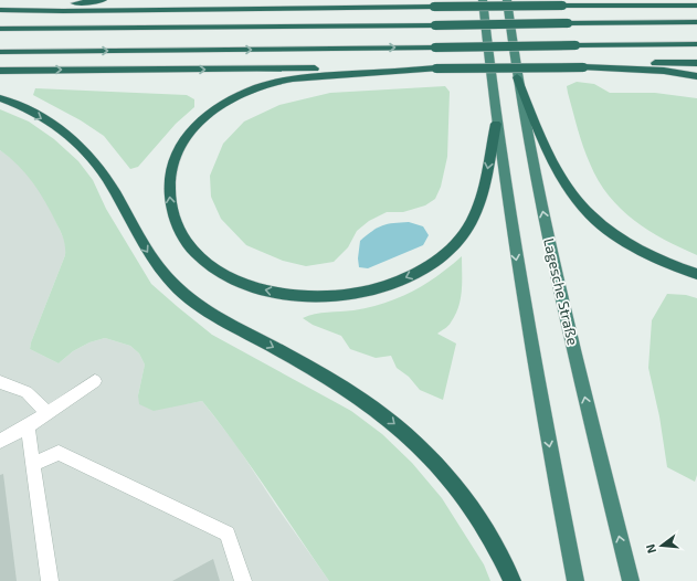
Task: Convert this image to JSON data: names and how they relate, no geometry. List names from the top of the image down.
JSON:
{
  "streets": {
    "highway": ["Lagesche Straße"]
  },
  "north": "left"
}
